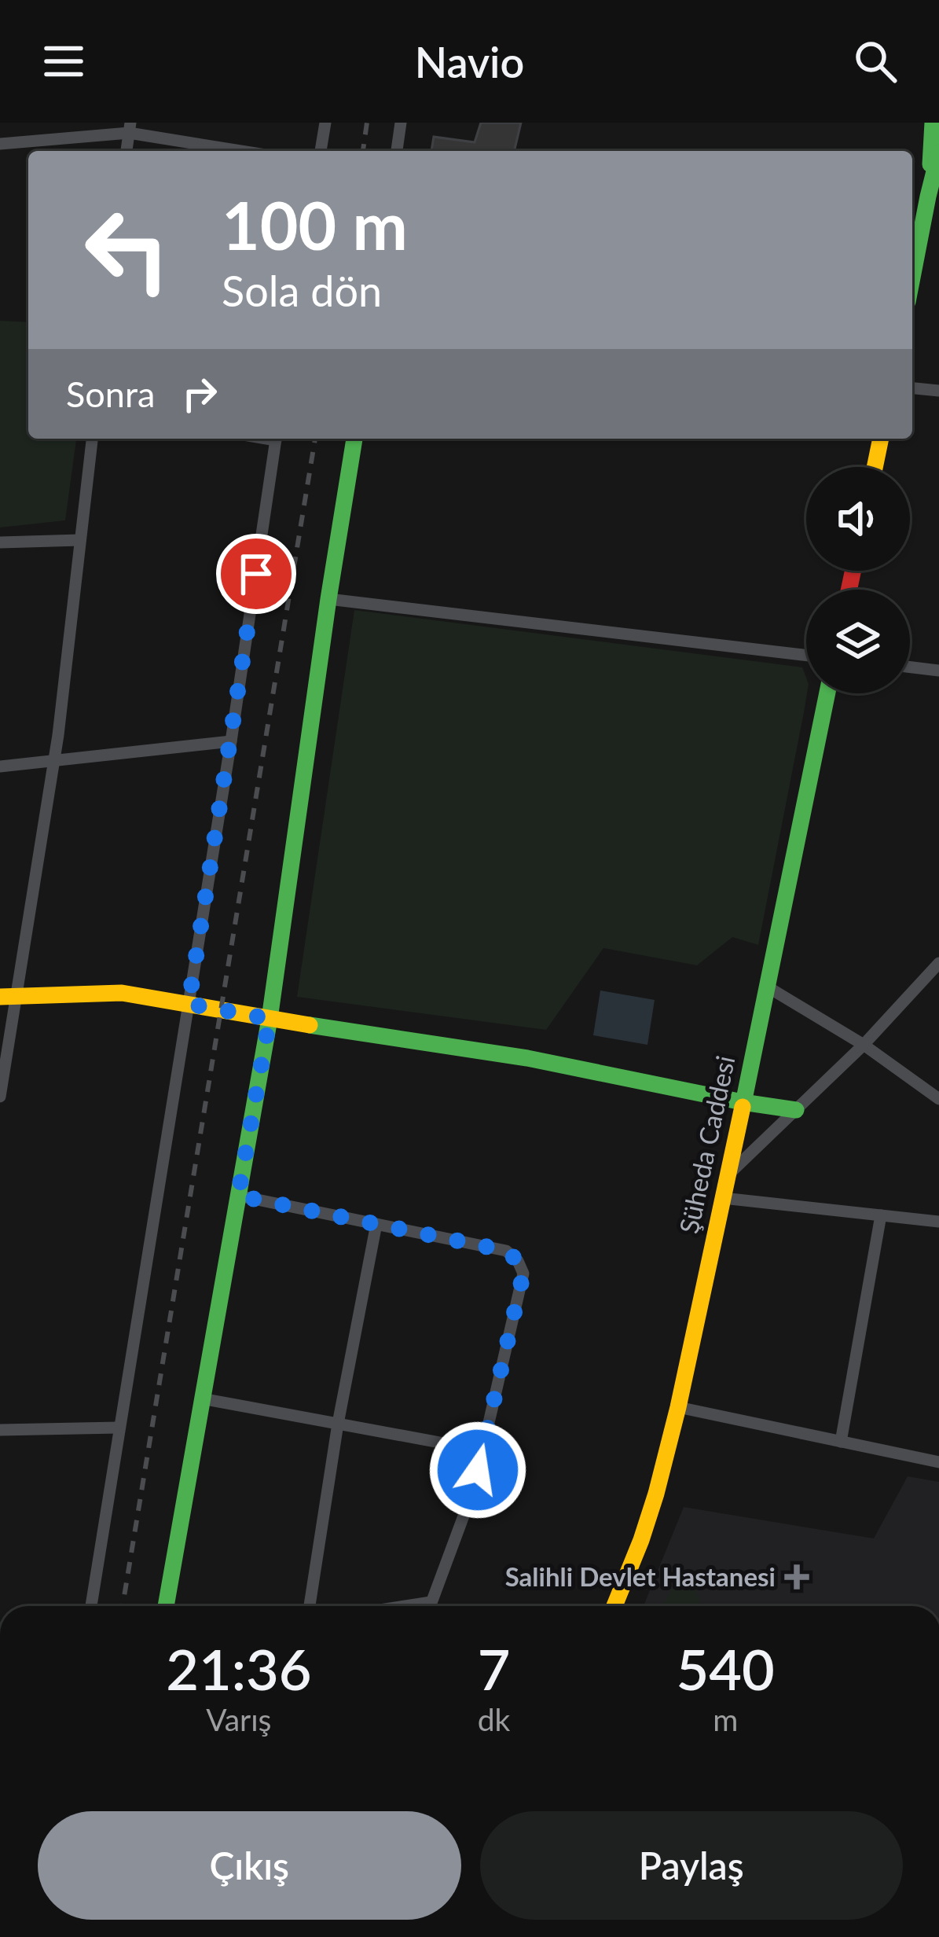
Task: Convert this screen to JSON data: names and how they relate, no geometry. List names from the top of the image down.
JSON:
{
  "streets": {
    "street": ["Şüheda Caddesi"]
  },
  "places": {
    "health": ["Salihli Devlet Hastanesi"]
  },
  "page": {
    "header": "Navio",
    "turn": ["100 m", "Sola dön"],
    "then": "Sonra",
    "eta": [
      "21:36",
      "Varış",
      "7",
      "dk",
      "540",
      "m"
    ],
    "buttons": ["Çıkış", "Paylaş"]
  }
}
